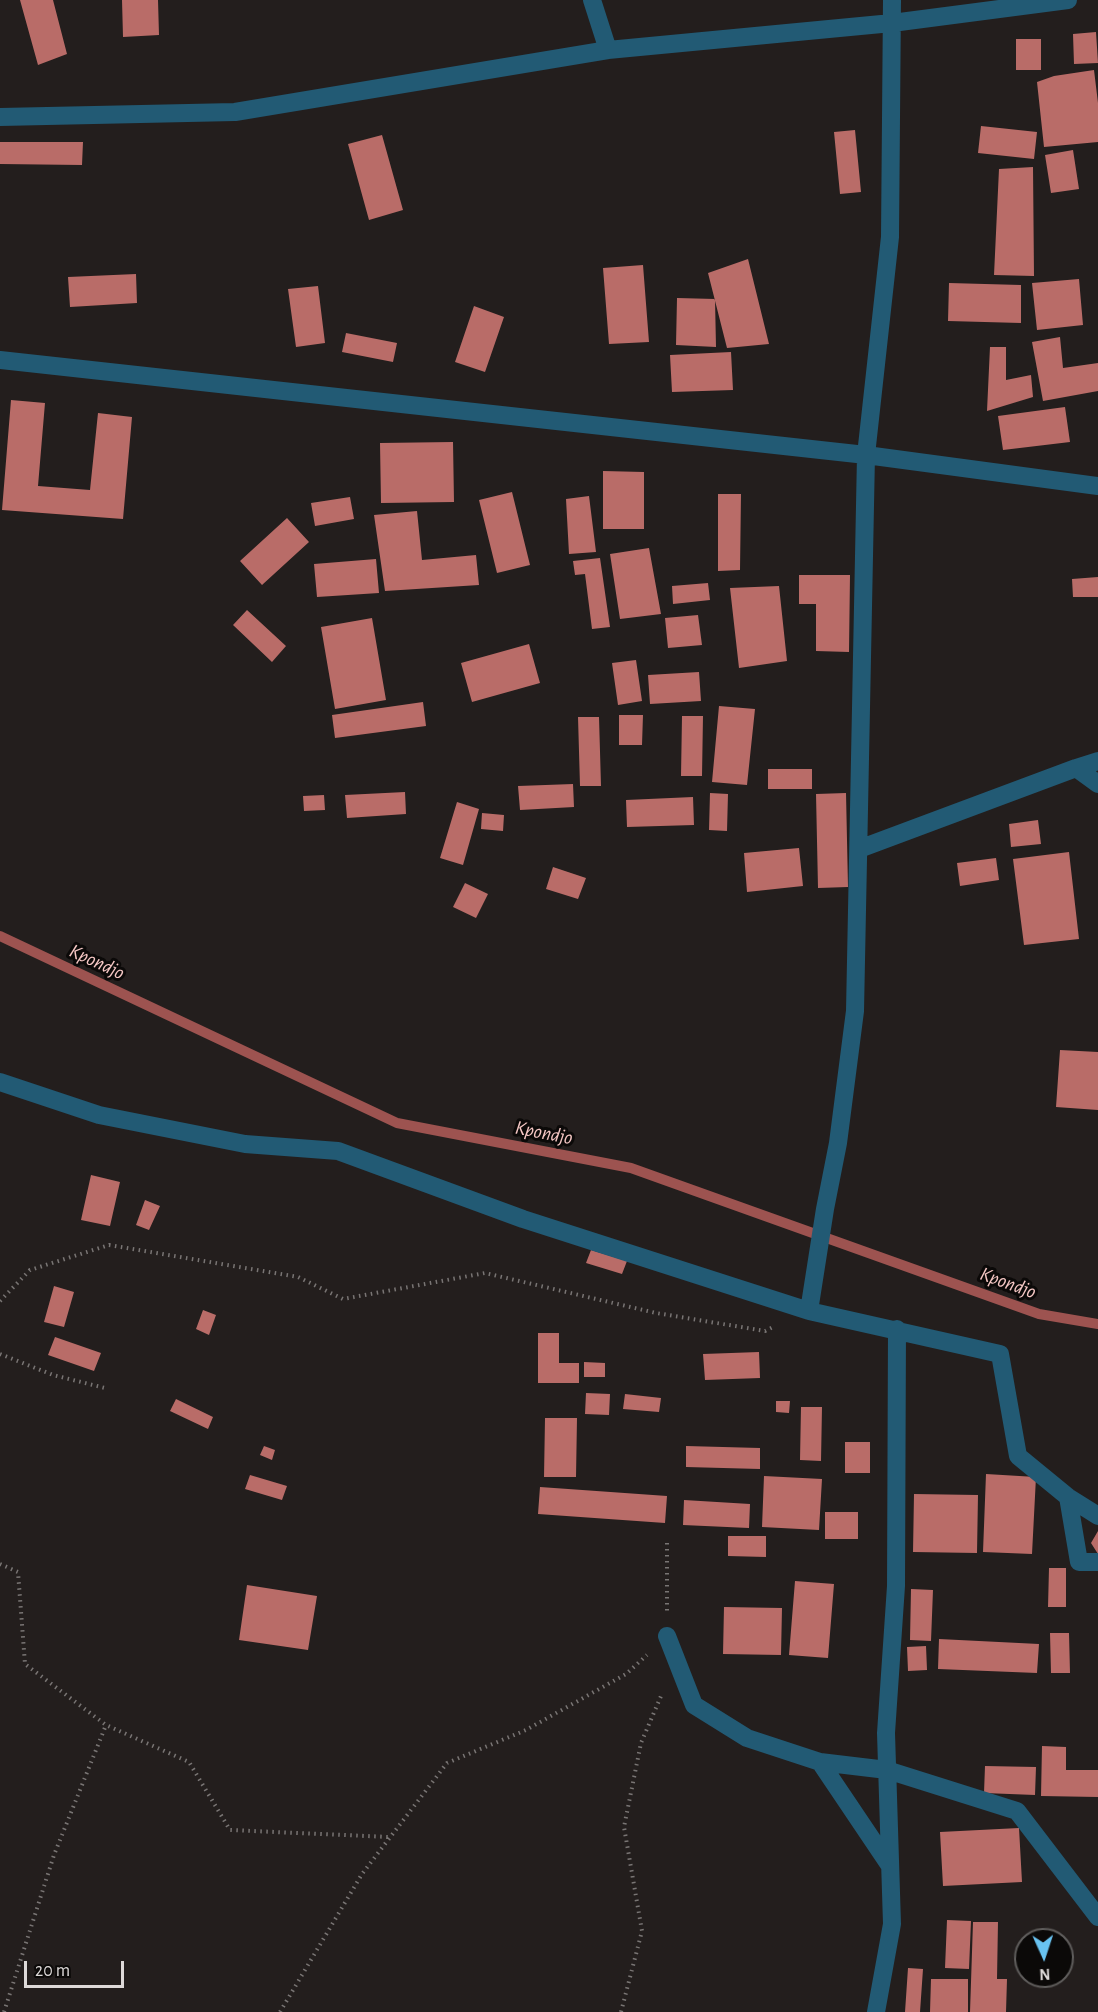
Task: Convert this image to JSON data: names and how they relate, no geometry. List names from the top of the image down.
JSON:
{
  "water": ["Kpondjo"],
  "scale_bar": "20 m",
  "north": "bottom"
}
